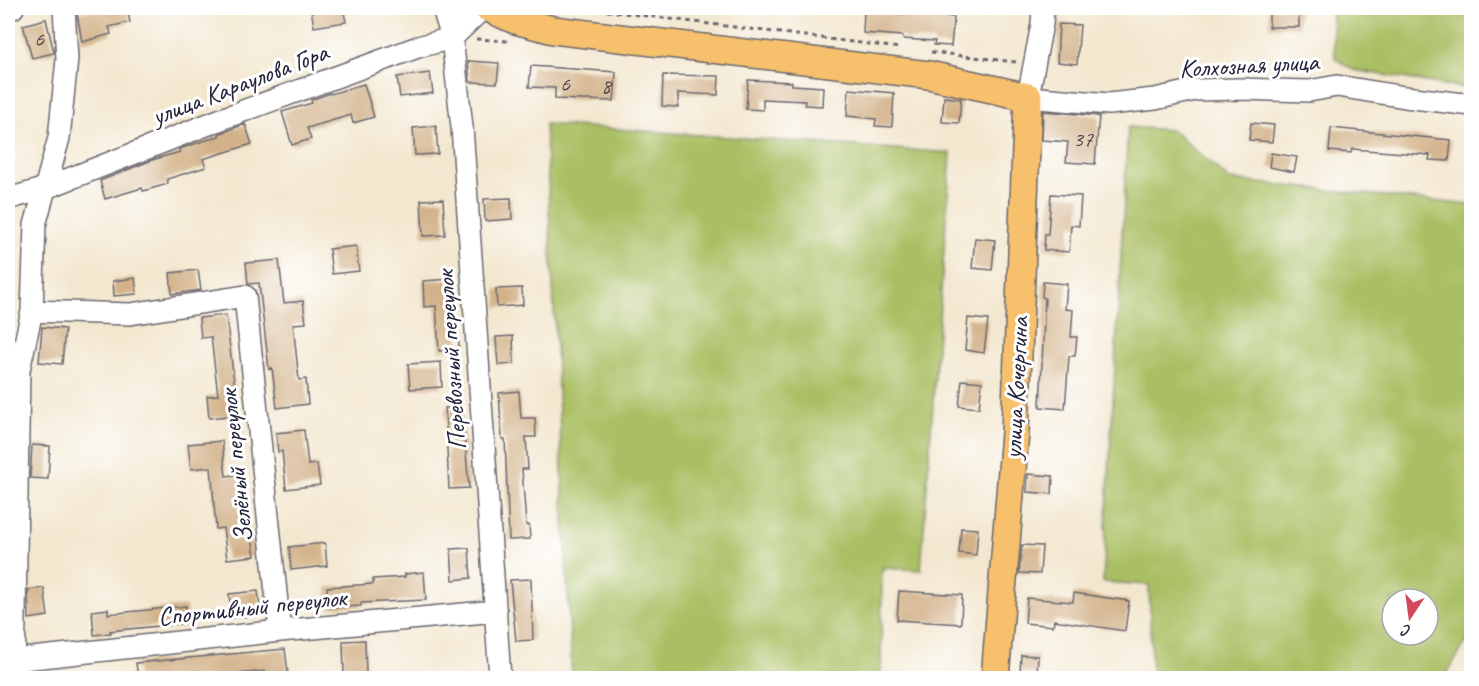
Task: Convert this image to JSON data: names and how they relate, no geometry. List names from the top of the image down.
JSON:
{
  "streets": {
    "main road": ["улица Кочергина"],
    "street": [
      "Колхозная улица",
      "улица Караулова Гора",
      "Перевозный переулок",
      "Зелёный переулок",
      "Спортивный переулок"
    ]
  },
  "crossings": [
    ["Колхозная улица", "улица Кочергина"],
    ["улица Караулова Гора", "Перевозный переулок"],
    ["Перевозный переулок", "Спортивный переулок"],
    ["Зелёный переулок", "Спортивный переулок"]
  ],
  "house_numbers": [
    "6",
    "6",
    "8",
    "37"
  ],
  "north": "bottom"
}
